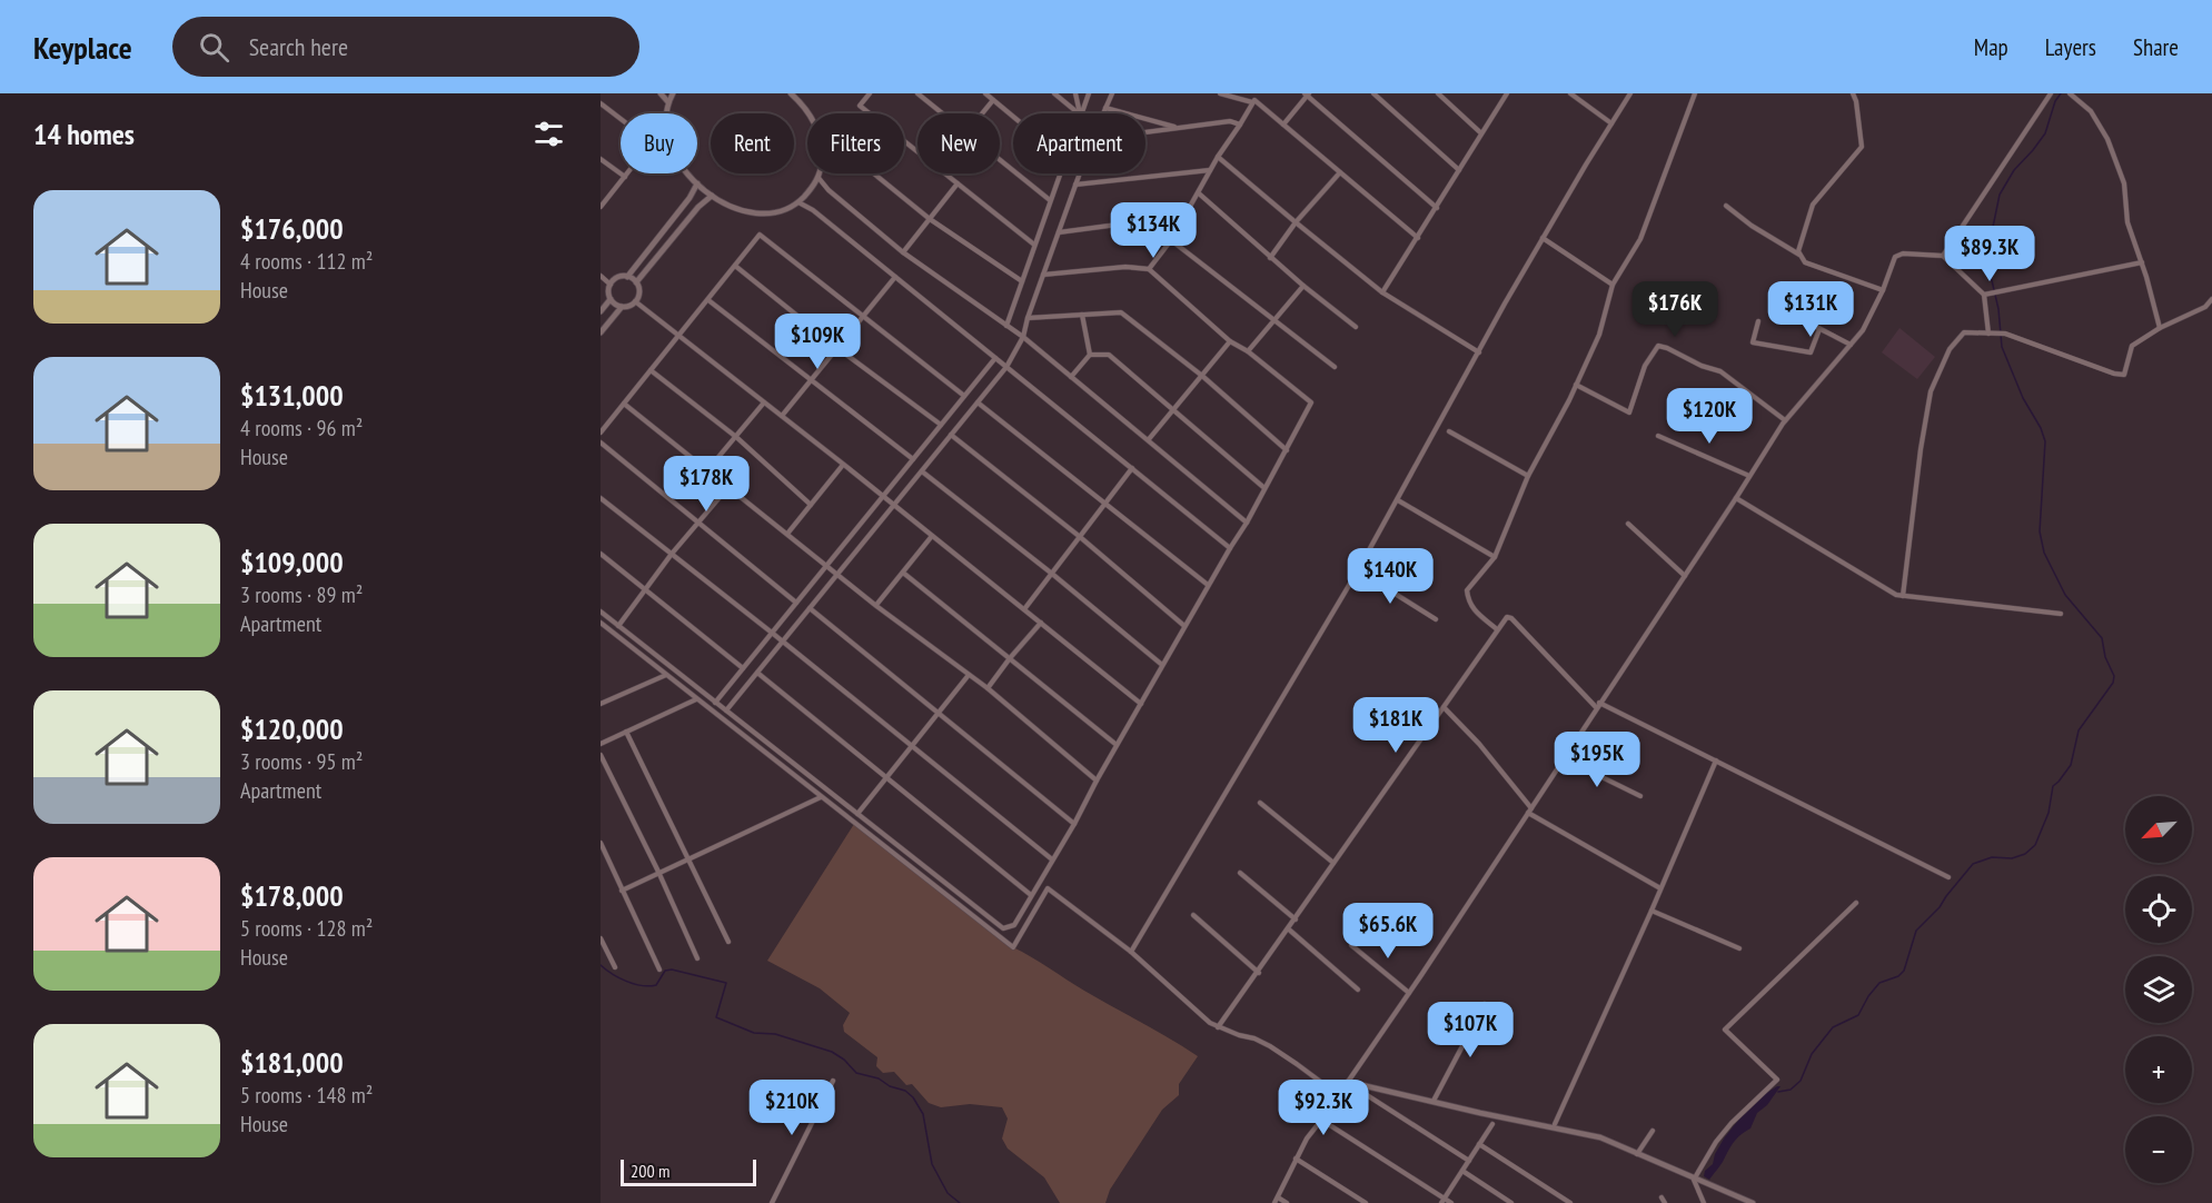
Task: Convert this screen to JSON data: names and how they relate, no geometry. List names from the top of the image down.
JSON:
{
  "scale_bar": "200 m",
  "north": "bottom left",
  "page": {
    "header": "Keyplace",
    "search": "Search here",
    "nav": ["Map", "Layers", "Share"],
    "heading": "14 homes",
    "chip": [
      "Buy",
      "Rent",
      "Filters",
      "New",
      "Apartment"
    ],
    "list": [
      {
        "name": "$176,000",
        "note": "4 rooms · 112 m² · House"
      },
      {
        "name": "$131,000",
        "note": "4 rooms · 96 m² · House"
      },
      {
        "name": "$109,000",
        "note": "3 rooms · 89 m² · Apartment"
      },
      {
        "name": "$120,000",
        "note": "3 rooms · 95 m² · Apartment"
      },
      {
        "name": "$178,000",
        "note": "5 rooms · 128 m² · House"
      },
      {
        "name": "$181,000",
        "note": "5 rooms · 148 m² · House"
      }
    ],
    "price": [
      "$134K",
      "$89.3K",
      "$176K",
      "$131K",
      "$109K",
      "$120K",
      "$178K",
      "$140K",
      "$181K",
      "$195K",
      "$65.6K",
      "$107K",
      "$210K",
      "$92.3K"
    ],
    "map_buttons": ["+", "−"],
    "scale": "200 m"
  }
}
